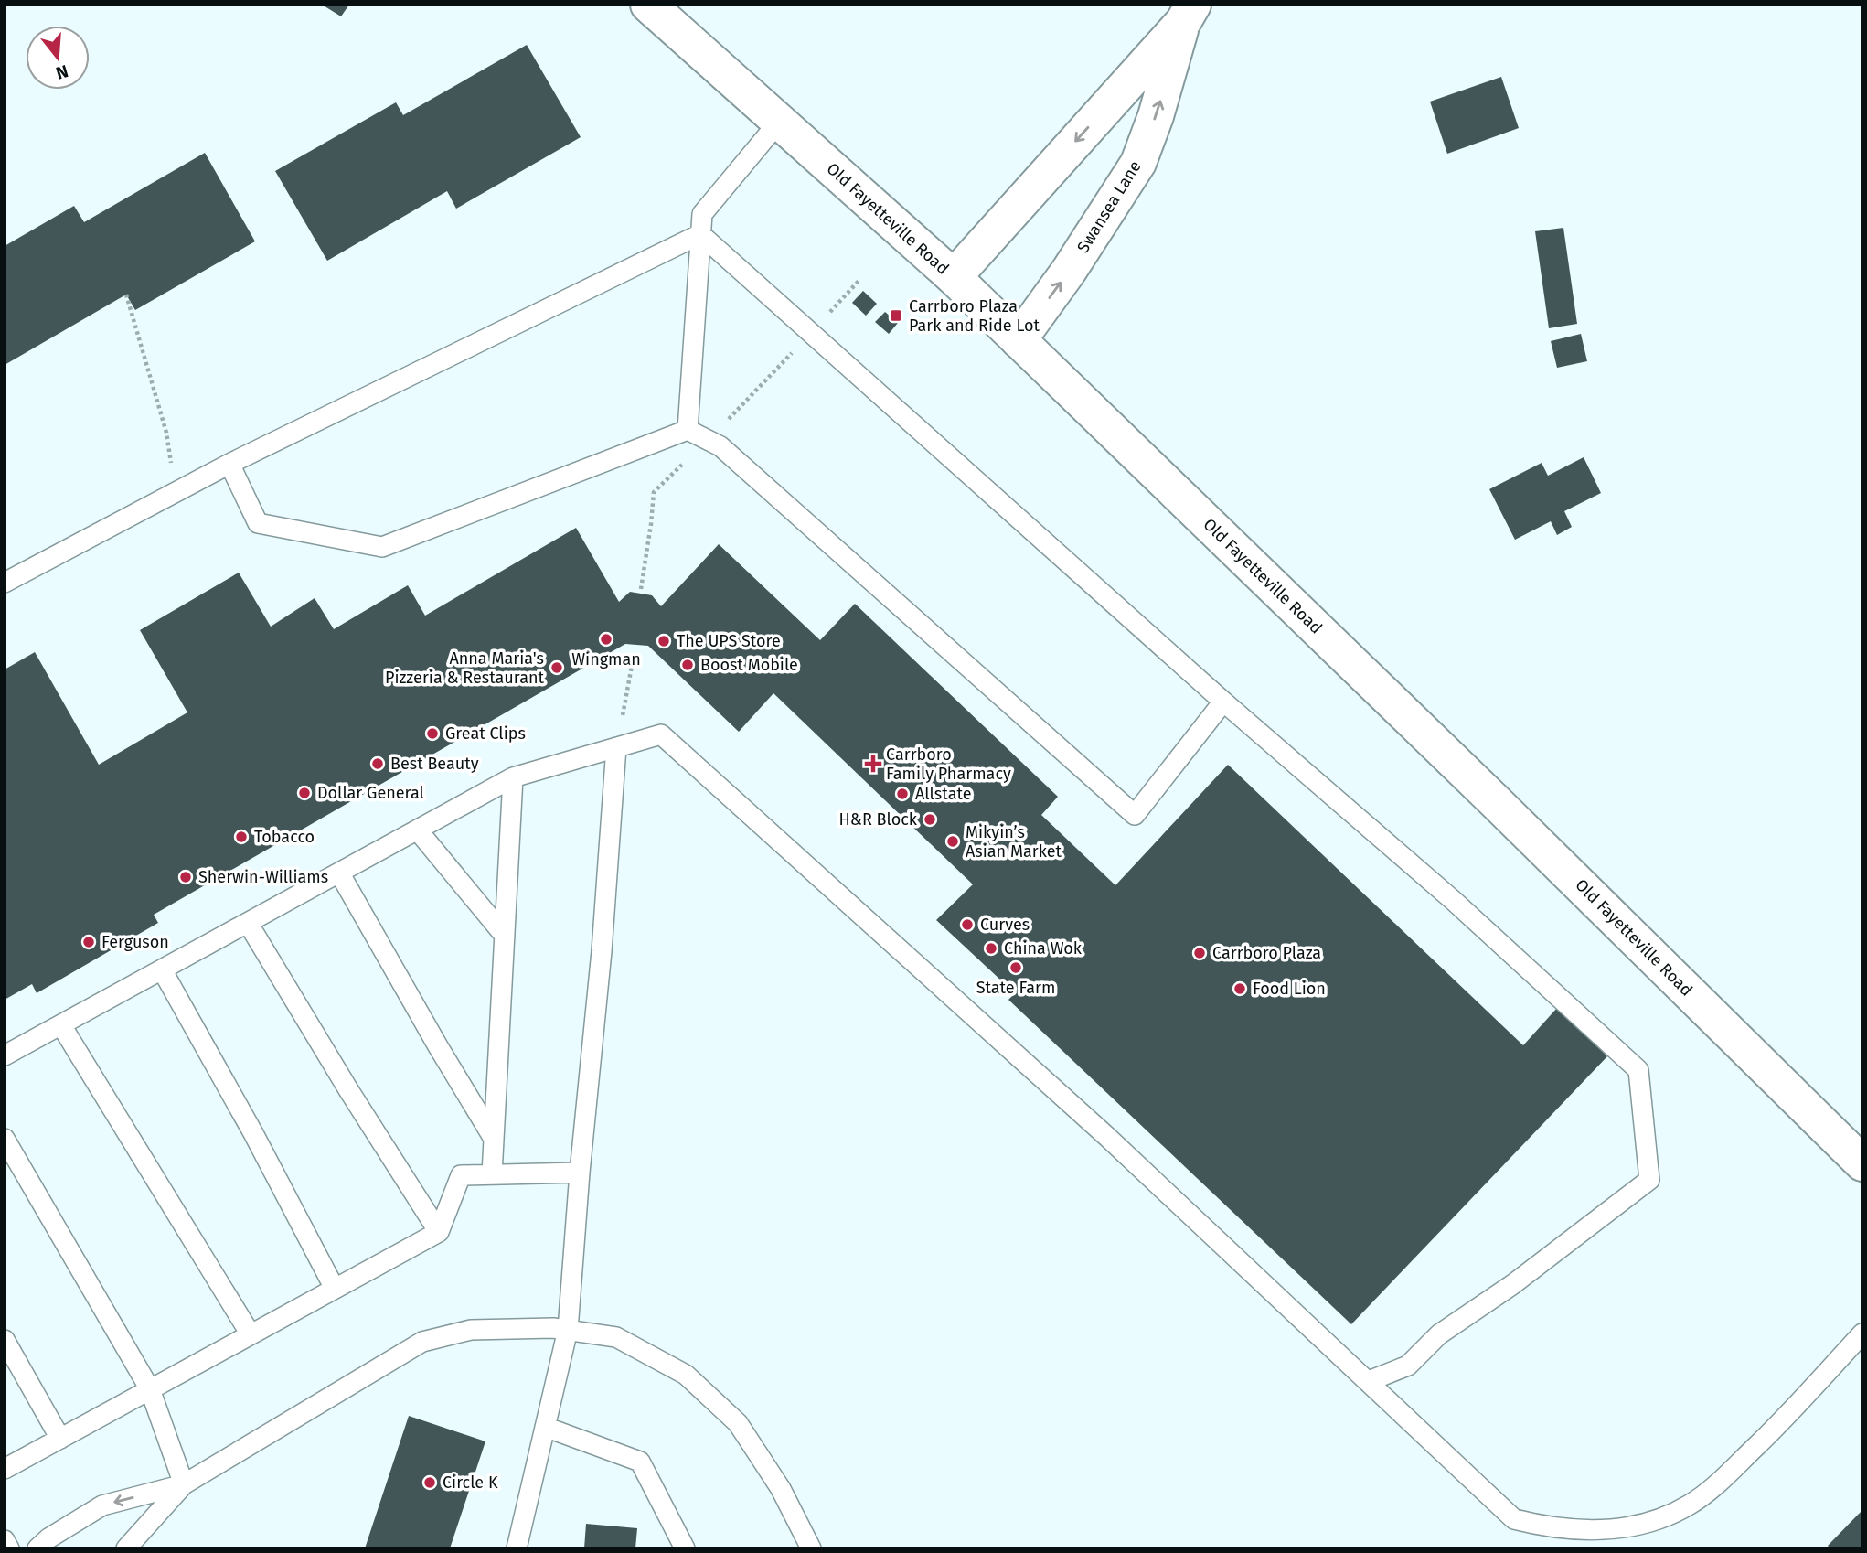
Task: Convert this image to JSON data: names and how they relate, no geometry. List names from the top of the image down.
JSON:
{
  "streets": {
    "street": ["Swansea Lane", "Old Fayetteville Road"]
  },
  "crossings": [
    ["Swansea Lane", "Old Fayetteville Road"]
  ],
  "places": {
    "transit": ["Carrboro Plaza Park and Ride Lot"],
    "other": [
      "Wingman",
      "The UPS Store",
      "Boost Mobile",
      "Anna Maria's Pizzeria & Restaurant",
      "Great Clips",
      "Best Beauty",
      "Dollar General",
      "Allstate",
      "H&R Block",
      "Tobacco",
      "Mikyin’s Asian Market",
      "Sherwin-Williams",
      "Curves",
      "Ferguson",
      "China Wok",
      "Carrboro Plaza",
      "State Farm",
      "Food Lion",
      "Circle K"
    ],
    "health": ["Carrboro Family Pharmacy"]
  },
  "north": "bottom"
}
